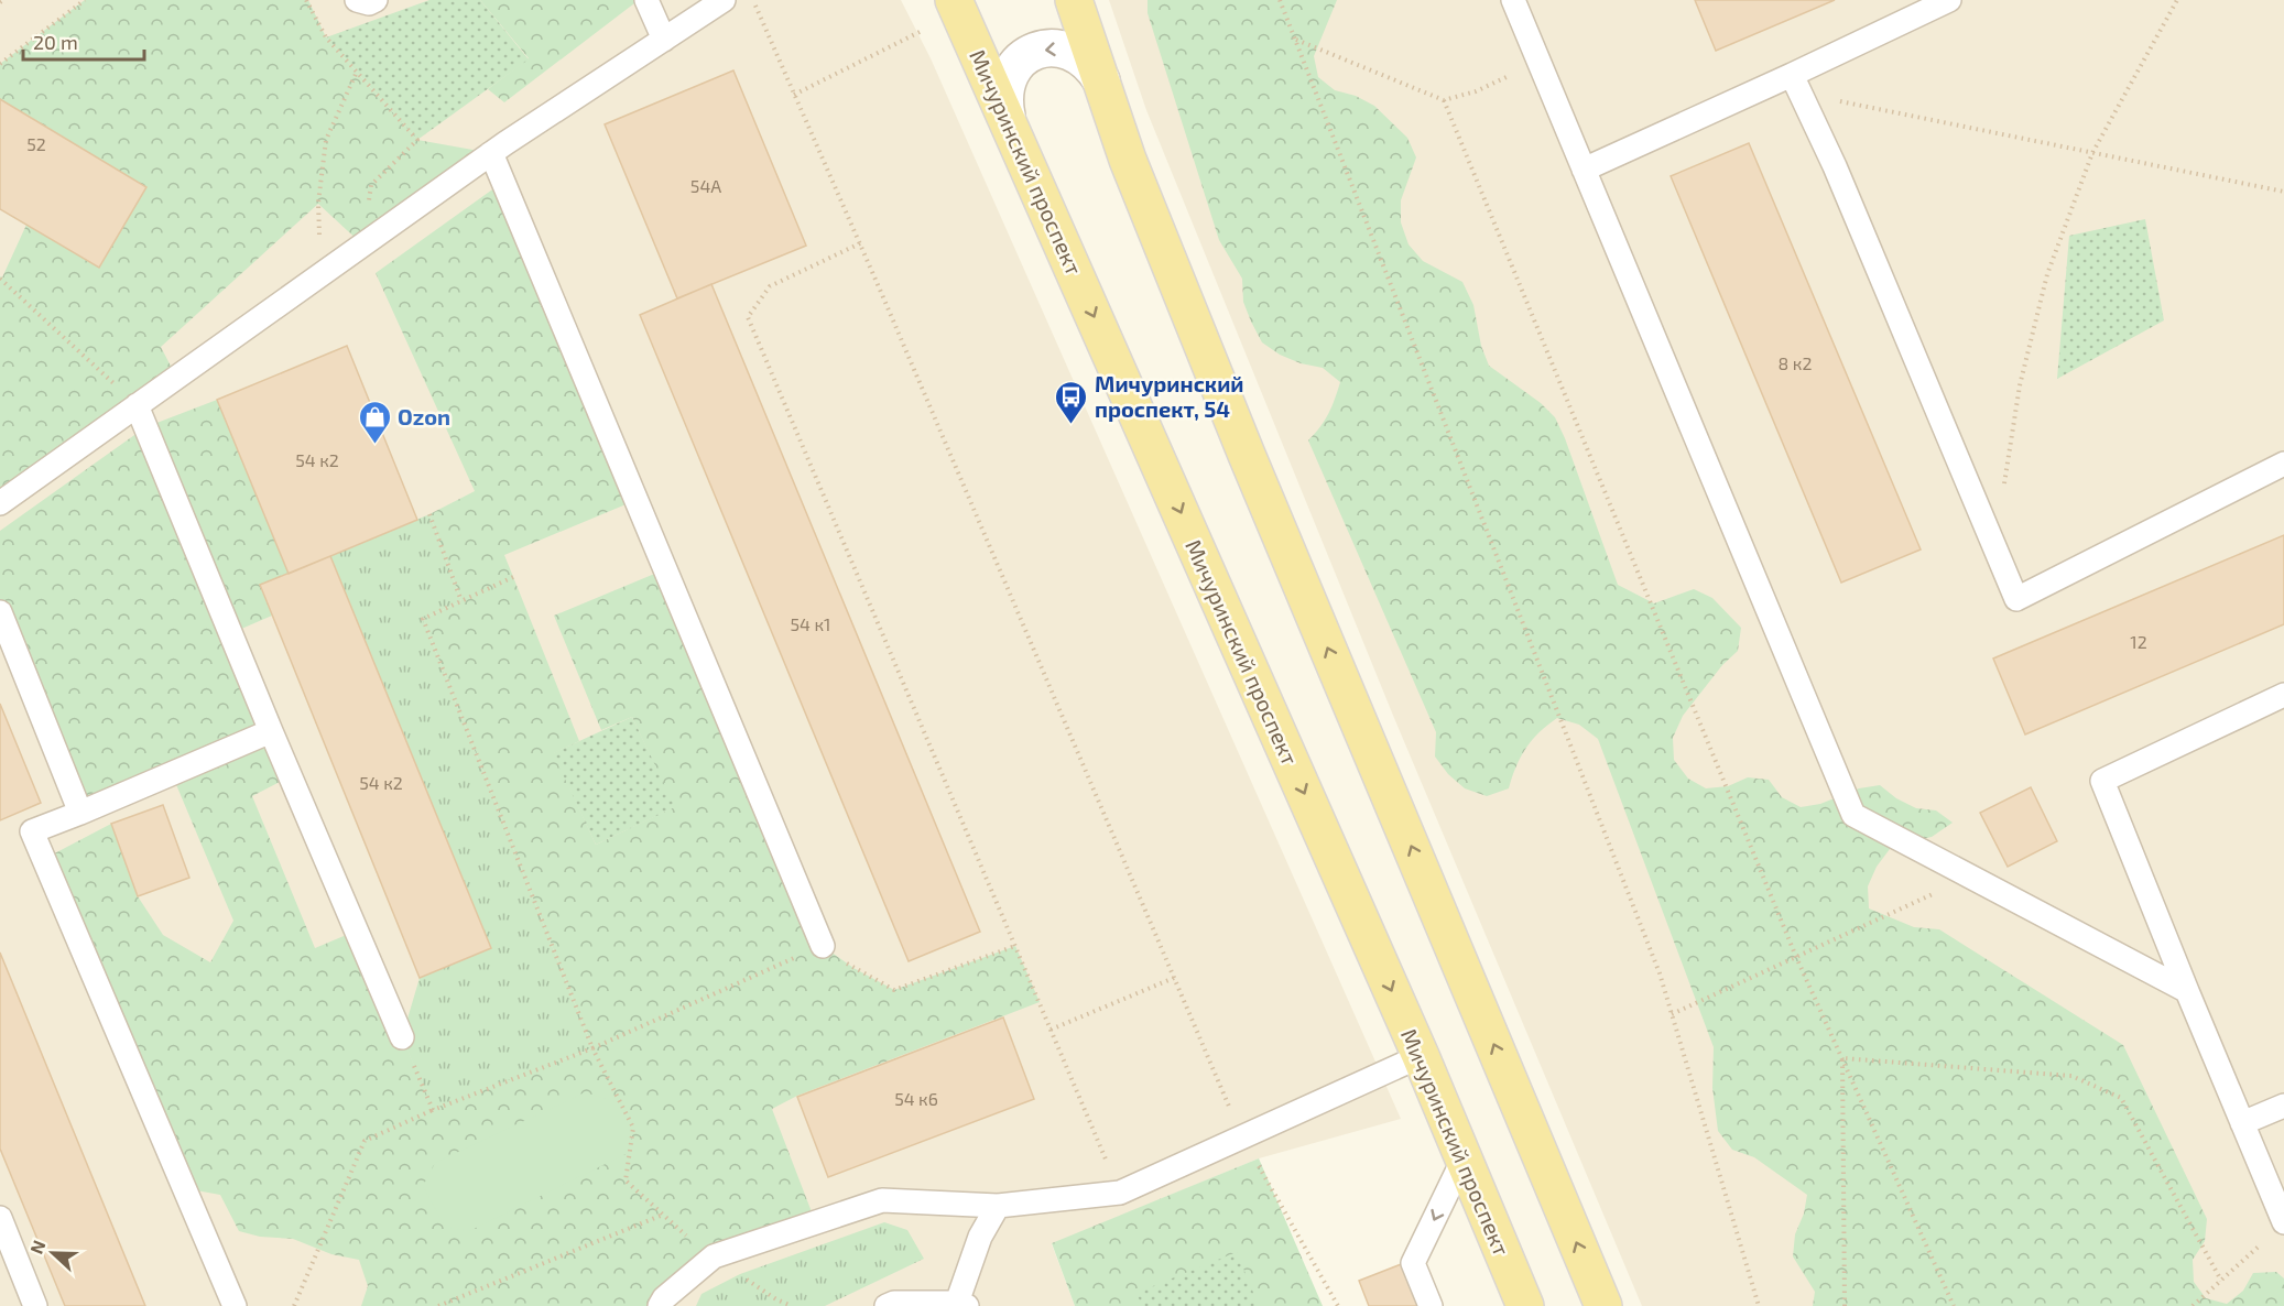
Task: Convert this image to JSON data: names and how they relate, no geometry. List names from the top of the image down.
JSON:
{
  "streets": {
    "main road": ["Мичуринский проспект"]
  },
  "places": {
    "bus stop": ["Мичуринский проспект, 54"],
    "shop": ["Ozon"]
  },
  "house_numbers": [
    "52",
    "54А",
    "8 к2",
    "54 к2",
    "54 к1",
    "12",
    "54 к2",
    "54 к6"
  ],
  "scale_bar": "20 m",
  "north": "left"
}
